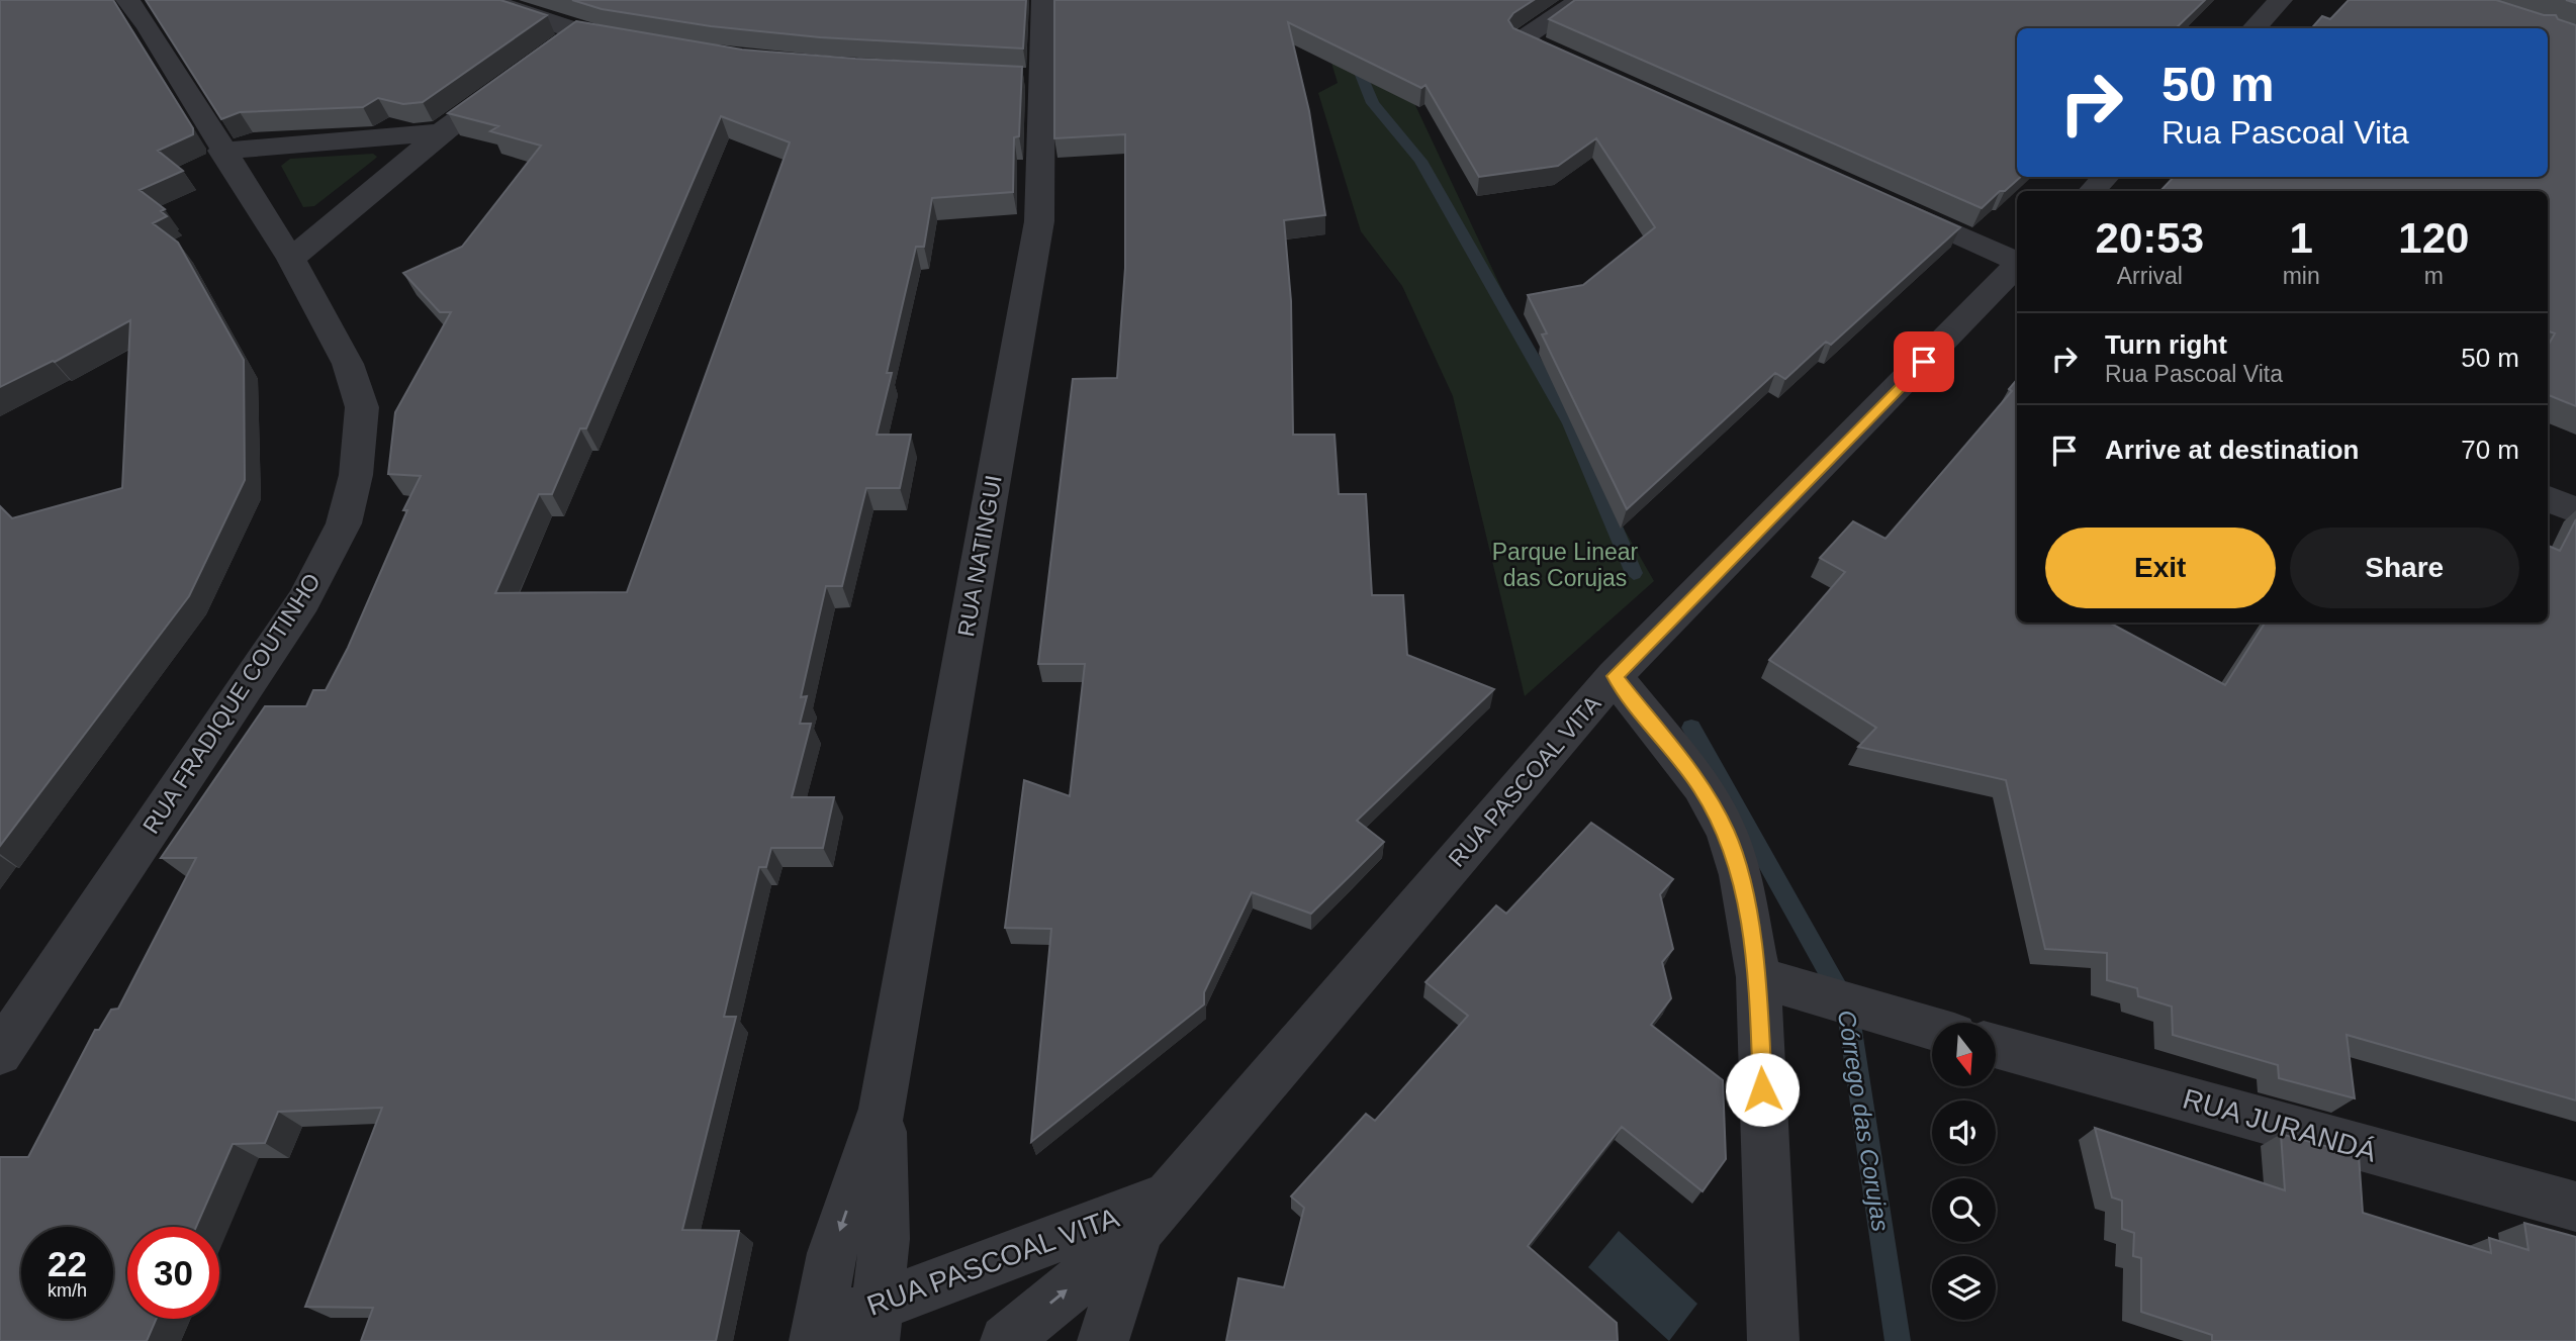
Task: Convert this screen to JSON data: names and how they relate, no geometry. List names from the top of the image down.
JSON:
{
  "streets": {
    "street": [
      "RUA NATINGUI",
      "RUA FRADIQUE COUTINHO",
      "RUA PASCOAL VITA",
      "RUA JURANDÁ"
    ]
  },
  "crossings": [
    ["RUA NATINGUI", "RUA PASCOAL VITA"]
  ],
  "water": ["Córrego das Corujas"],
  "parks": ["Parque Linear das Corujas"],
  "north": "bottom",
  "page": {
    "turn": ["50 m", "Rua Pascoal Vita"],
    "eta": [
      "20:53",
      "Arrival",
      "1",
      "min",
      "120",
      "m"
    ],
    "list": [
      {
        "name": "Turn right",
        "note": "Rua Pascoal Vita",
        "value": "50 m"
      },
      {
        "name": "Arrive at destination",
        "value": "70 m"
      }
    ],
    "buttons": ["Exit", "Share"],
    "speed": "22 km/h",
    "limit": "30"
  }
}
